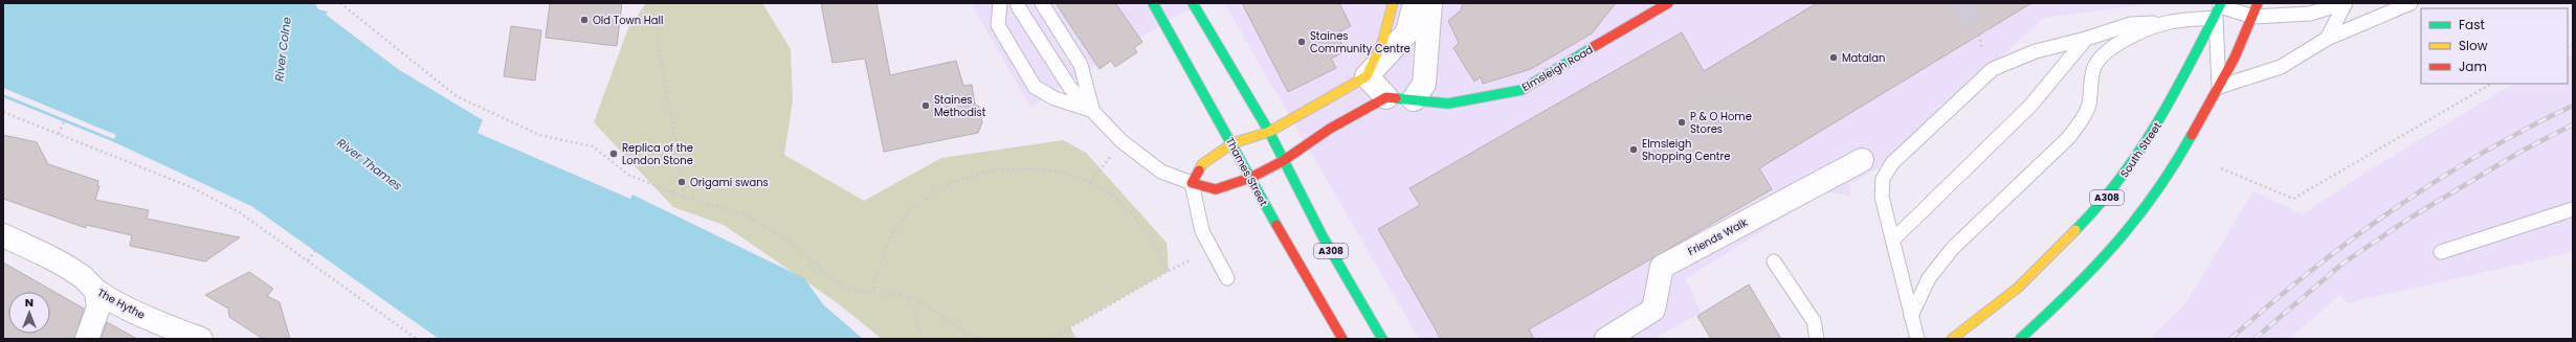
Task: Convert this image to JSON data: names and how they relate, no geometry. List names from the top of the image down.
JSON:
{
  "streets": {
    "main road": [
      "Elmsleigh Road",
      "South Street",
      "Thames Street",
      "A308"
    ],
    "street": ["Friends Walk", "The Hythe"]
  },
  "water": ["River Colne", "River Thames"],
  "places": [
    "Old Town Hall",
    "Staines Community Centre",
    "Matalan",
    "Staines Methodist",
    "P & O Home Stores",
    "Elmsleigh Shopping Centre",
    "Replica of the London Stone",
    "Origami swans"
  ],
  "legend": ["Fast", "Slow", "Jam"],
  "north": "top"
}
